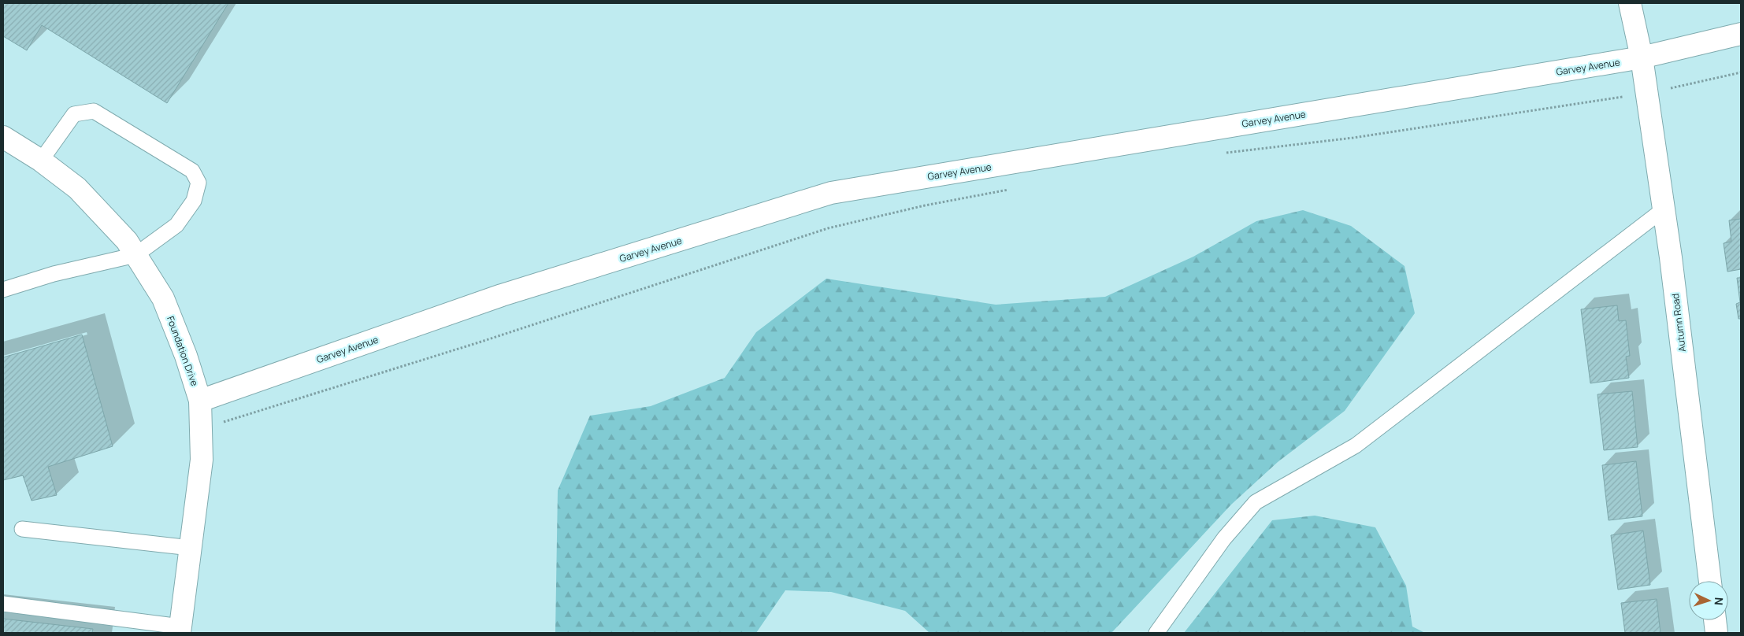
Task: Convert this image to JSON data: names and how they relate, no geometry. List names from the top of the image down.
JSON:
{
  "streets": {
    "street": ["Garvey Avenue", "Autumn Road", "Foundation Drive"]
  },
  "crossings": [
    ["Garvey Avenue", "Autumn Road"],
    ["Garvey Avenue", "Foundation Drive"]
  ],
  "north": "right"
}
